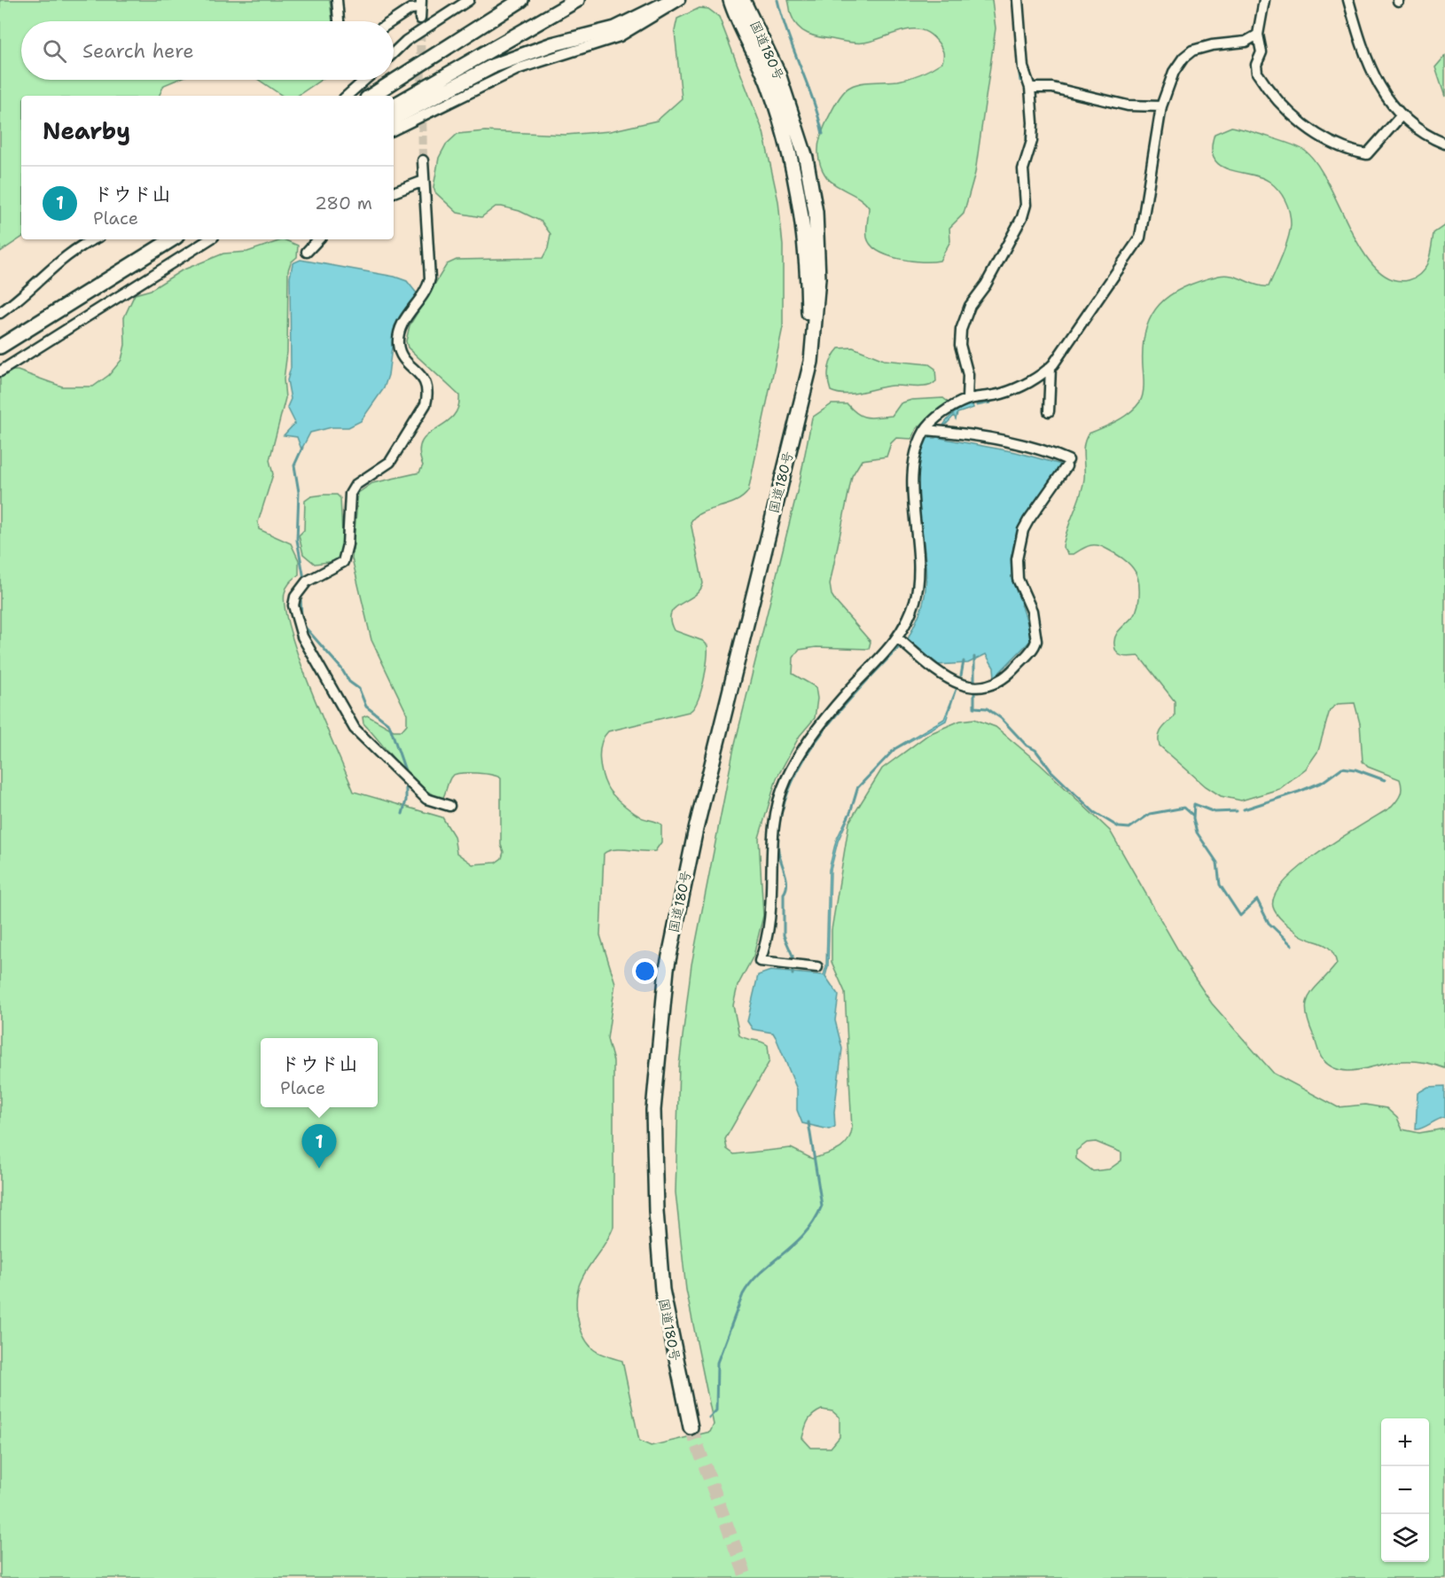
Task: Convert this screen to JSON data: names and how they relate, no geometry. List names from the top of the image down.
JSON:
{
  "streets": {
    "highway": ["国道180号"]
  },
  "page": {
    "search": "Search here",
    "heading": "Nearby",
    "list": [
      {
        "mark": "1",
        "name": "ドウド山",
        "note": "Place",
        "value": "280 m"
      }
    ],
    "popup": ["ドウド山", "Place"],
    "pins": "1",
    "map_buttons": ["+", "−"]
  }
}
